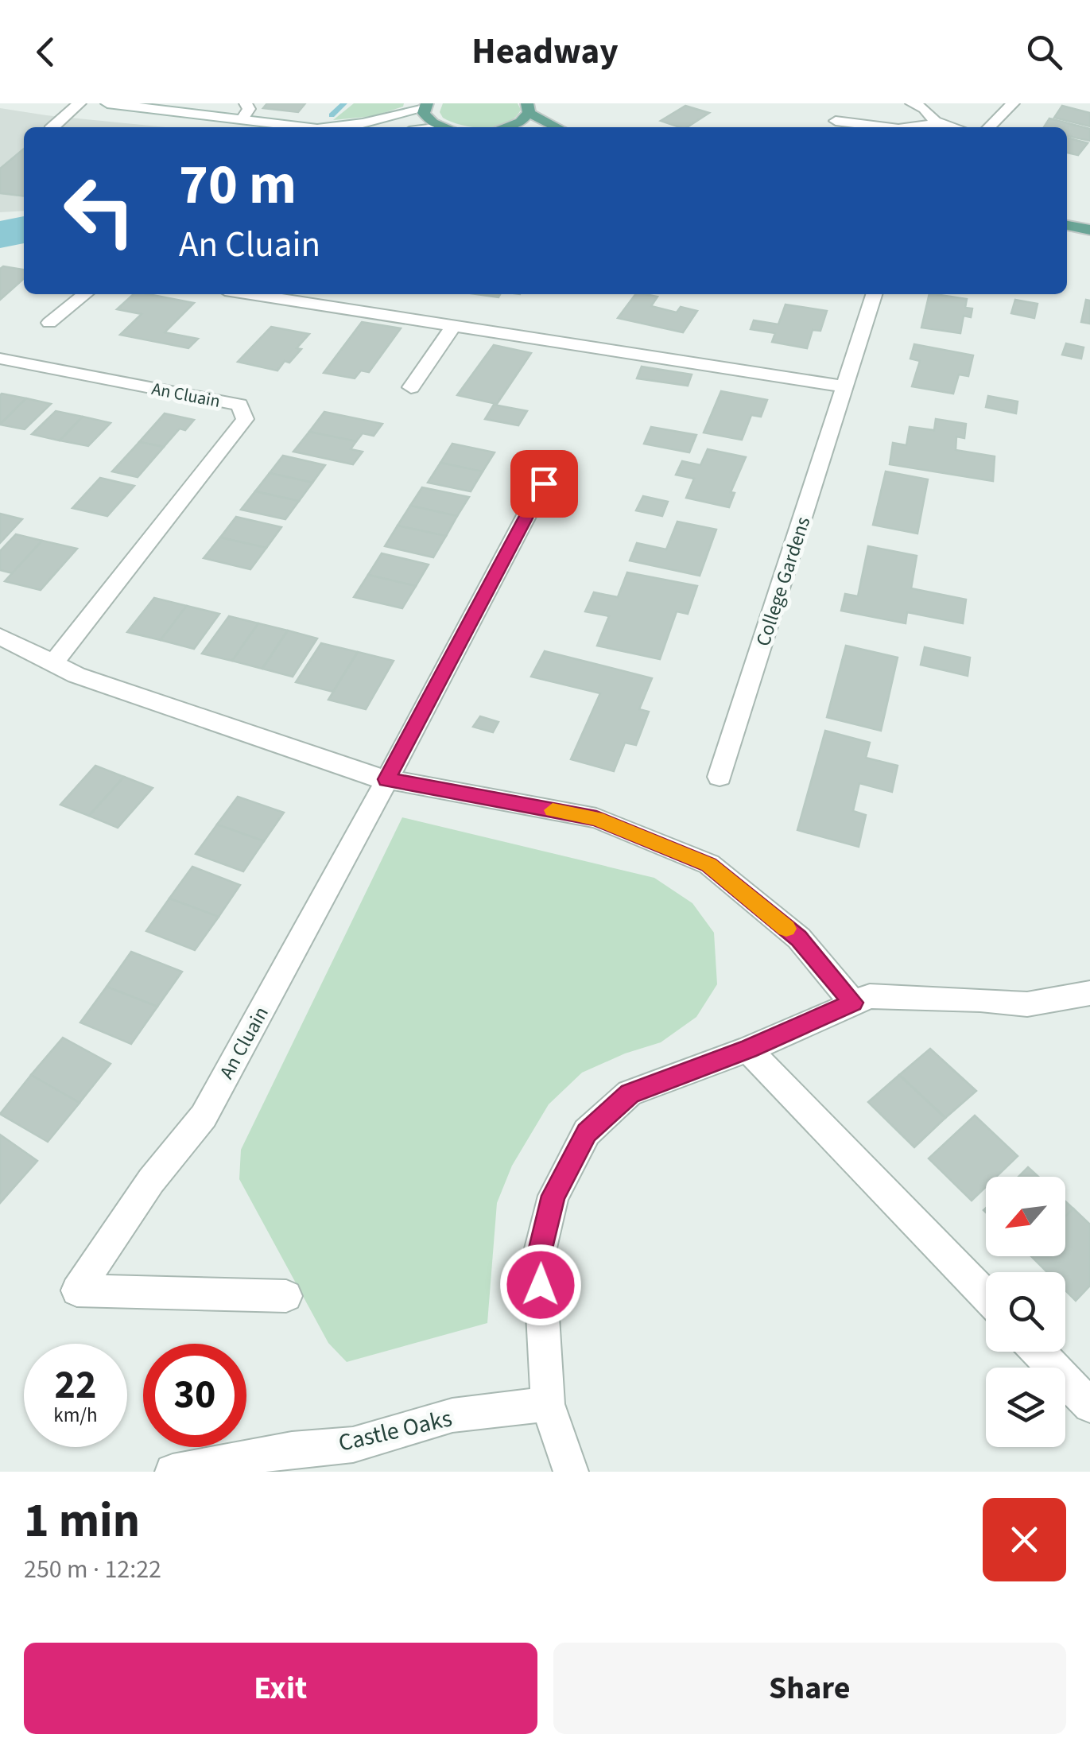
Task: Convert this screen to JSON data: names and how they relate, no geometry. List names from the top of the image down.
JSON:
{
  "streets": {
    "street": ["An Cluain", "College Gardens", "Castle Oaks"]
  },
  "north": "bottom left",
  "page": {
    "header": "Headway",
    "turn": ["70 m", "An Cluain"],
    "speed": "22 km/h",
    "limit": "30",
    "heading": ["1 min", "250 m · 12:22"],
    "buttons": ["Exit", "Share"]
  }
}
